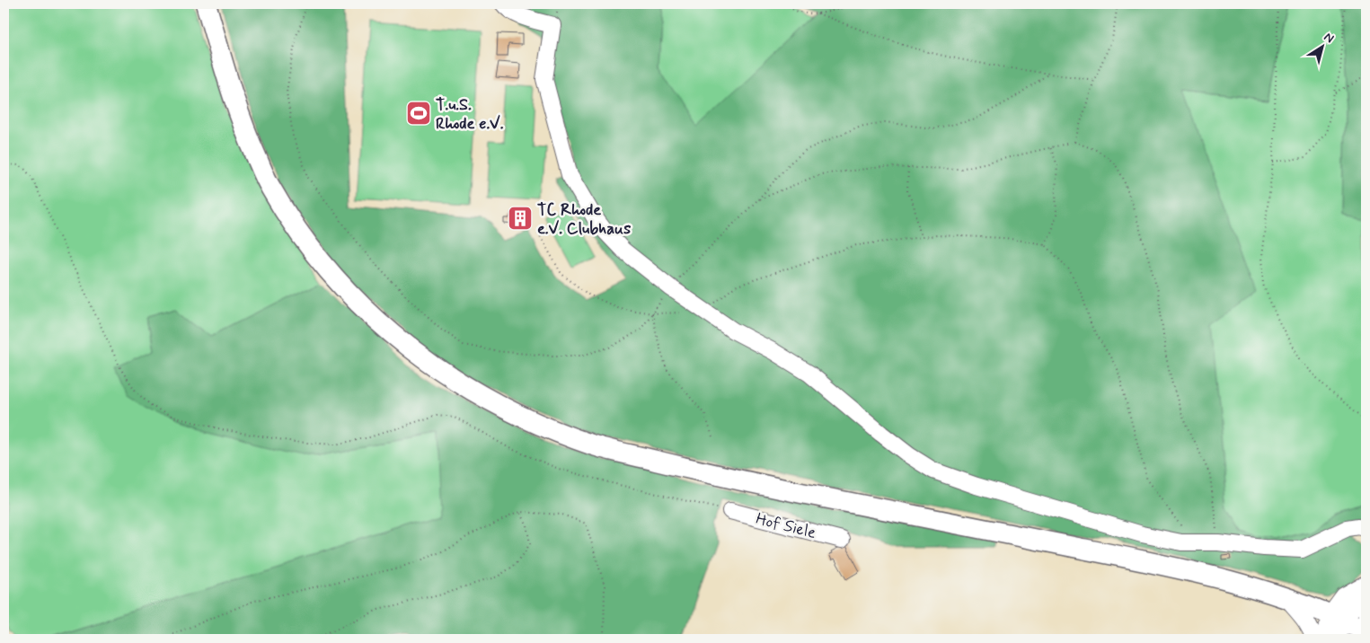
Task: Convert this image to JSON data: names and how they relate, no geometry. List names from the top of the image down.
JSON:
{
  "streets": {
    "street": ["Hof Siele"]
  },
  "places": {
    "sports": ["T.u.S. Rhode e.V."],
    "building": ["TC Rhode e.V. Clubhaus"]
  },
  "north": "top right"
}
